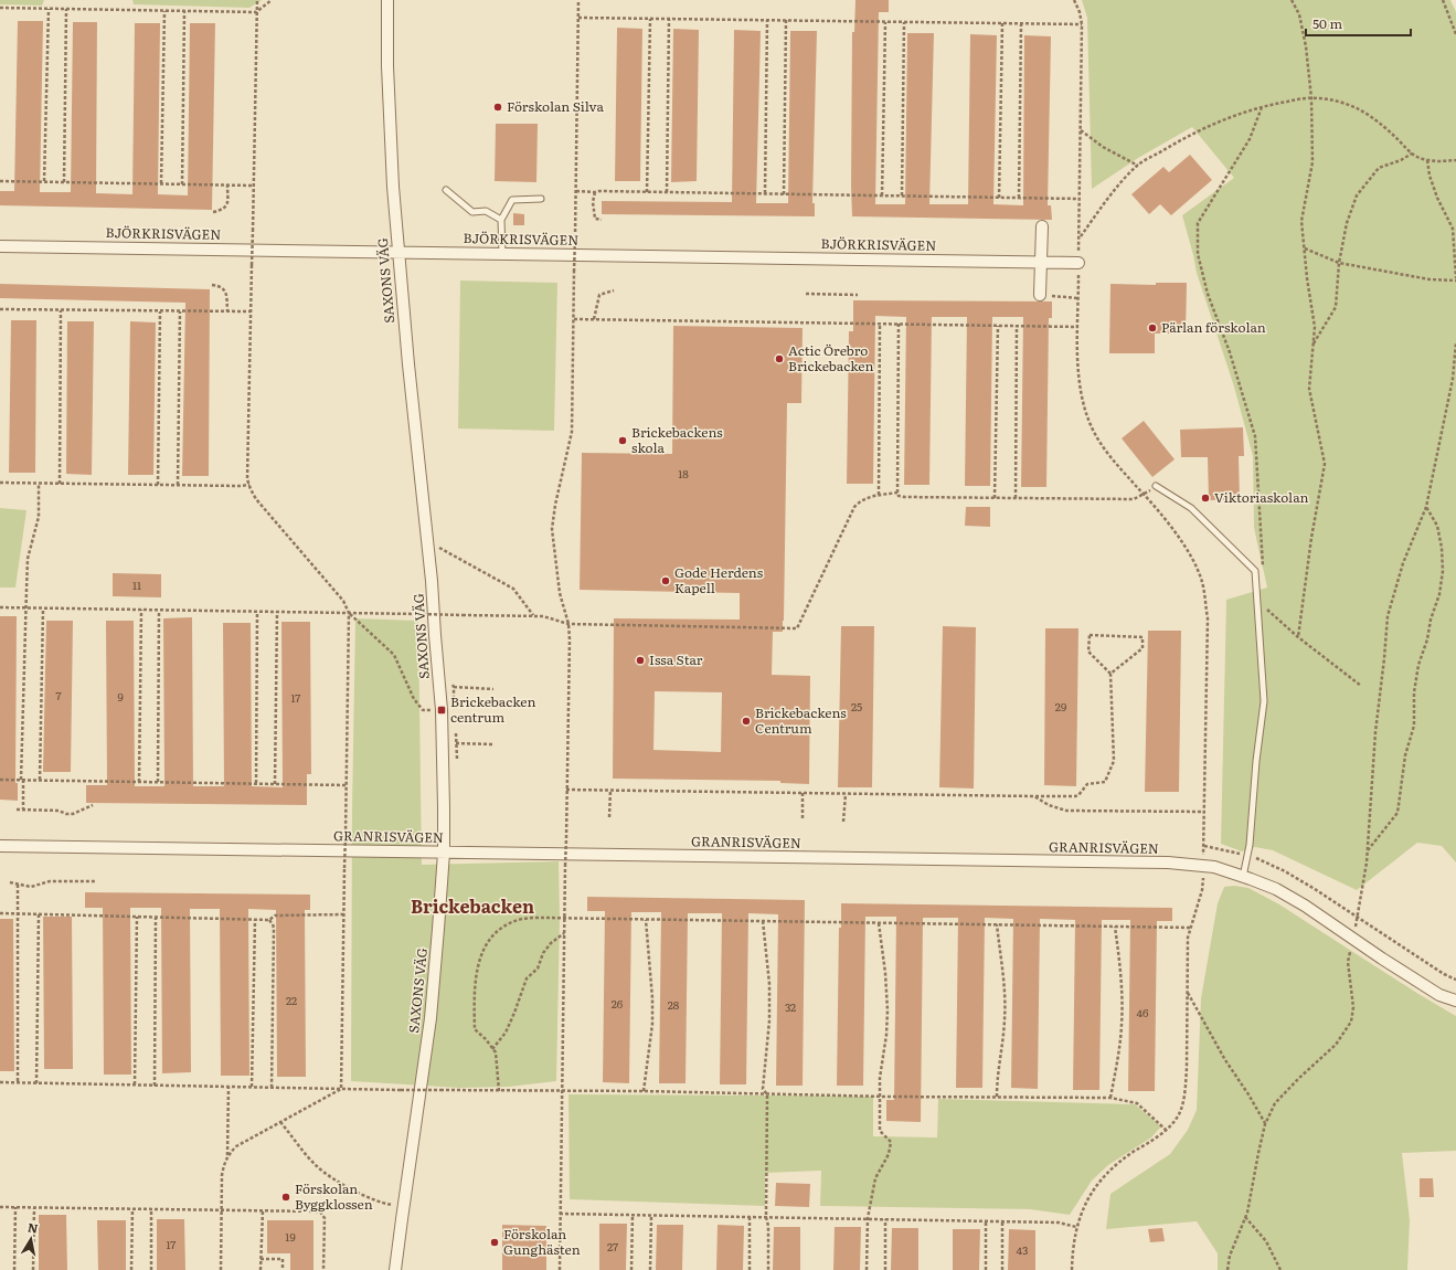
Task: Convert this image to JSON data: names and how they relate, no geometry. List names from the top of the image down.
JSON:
{
  "streets": {
    "street": ["BJÖRKRISVÄGEN", "SAXONS VÄG", "GRANRISVÄGEN"]
  },
  "crossings": [
    ["BJÖRKRISVÄGEN", "SAXONS VÄG"],
    ["SAXONS VÄG", "GRANRISVÄGEN"]
  ],
  "districts": ["Brickebacken"],
  "places": {
    "other": [
      "Förskolan Silva",
      "Pärlan förskolan",
      "Actic Örebro Brickebacken",
      "Brickebackens skola",
      "Viktoriaskolan",
      "Gode Herdens Kapell",
      "Issa Star",
      "Brickebackens Centrum",
      "Förskolan Byggklossen",
      "Förskolan Gunghästen"
    ],
    "transit": ["Brickebacken centrum"]
  },
  "house_numbers": [
    "18",
    "11",
    "7",
    "9",
    "17",
    "25",
    "29",
    "22",
    "26",
    "28",
    "32",
    "46",
    "19",
    "17",
    "27",
    "43"
  ],
  "scale_bar": "50 m",
  "north": "top"
}
